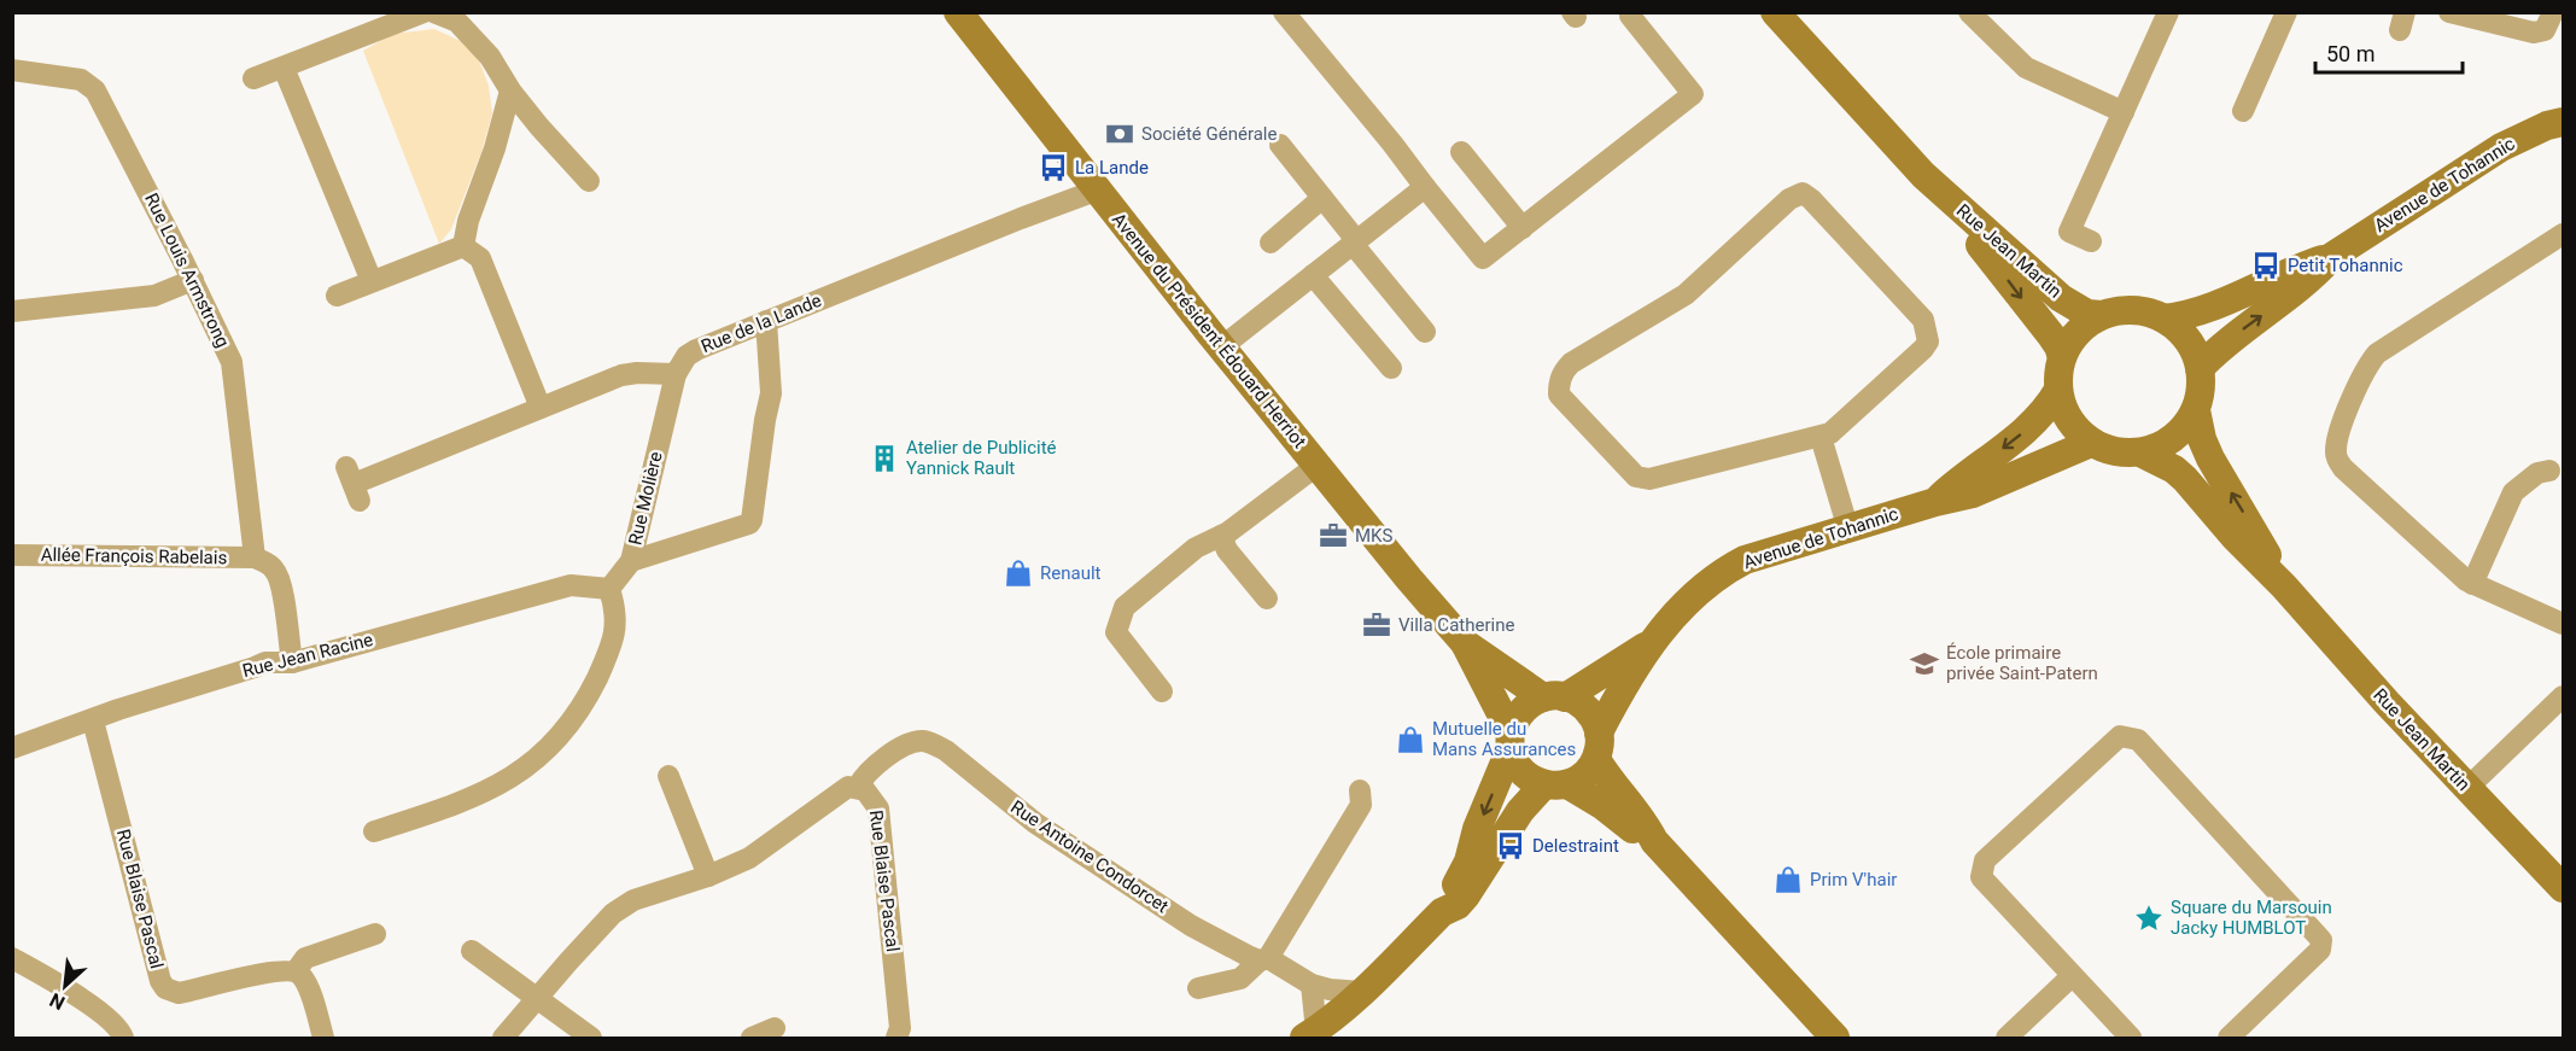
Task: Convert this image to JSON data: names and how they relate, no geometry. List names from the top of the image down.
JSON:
{
  "streets": {
    "main road": ["Avenue de Tohannic", "Rue Jean Martin", "Avenue du Président Édouard Herriot"],
    "street": [
      "Rue Louis Armstrong",
      "Rue de la Lande",
      "Rue Molière",
      "Allée François Rabelais",
      "Rue Jean Racine",
      "Rue Antoine Condorcet",
      "Rue Blaise Pascal"
    ]
  },
  "crossings": [
    ["Avenue de Tohannic", "Rue Jean Martin"],
    ["Avenue de Tohannic", "Avenue du Président Édouard Herriot"],
    ["Rue Louis Armstrong", "Allée François Rabelais"],
    ["Rue de la Lande", "Avenue du Président Édouard Herriot"],
    ["Rue de la Lande", "Rue Molière"],
    ["Rue Molière", "Rue Jean Racine"],
    ["Rue Jean Racine", "Rue Blaise Pascal"],
    ["Rue Antoine Condorcet", "Rue Blaise Pascal"]
  ],
  "places": {
    "bank": ["Société Générale"],
    "bus stop": ["La Lande", "Petit Tohannic", "Delestraint"],
    "building": ["Atelier de Publicité Yannick Rault"],
    "office": ["MKS", "Villa Catherine"],
    "shop": ["Renault", "Mutuelle du Mans Assurances", "Prim V'hair"],
    "school or university": ["École primaire privée Saint-Patern"],
    "place": ["Square du Marsouin Jacky HUMBLOT"]
  },
  "scale_bar": "50 m",
  "north": "bottom left"
}
